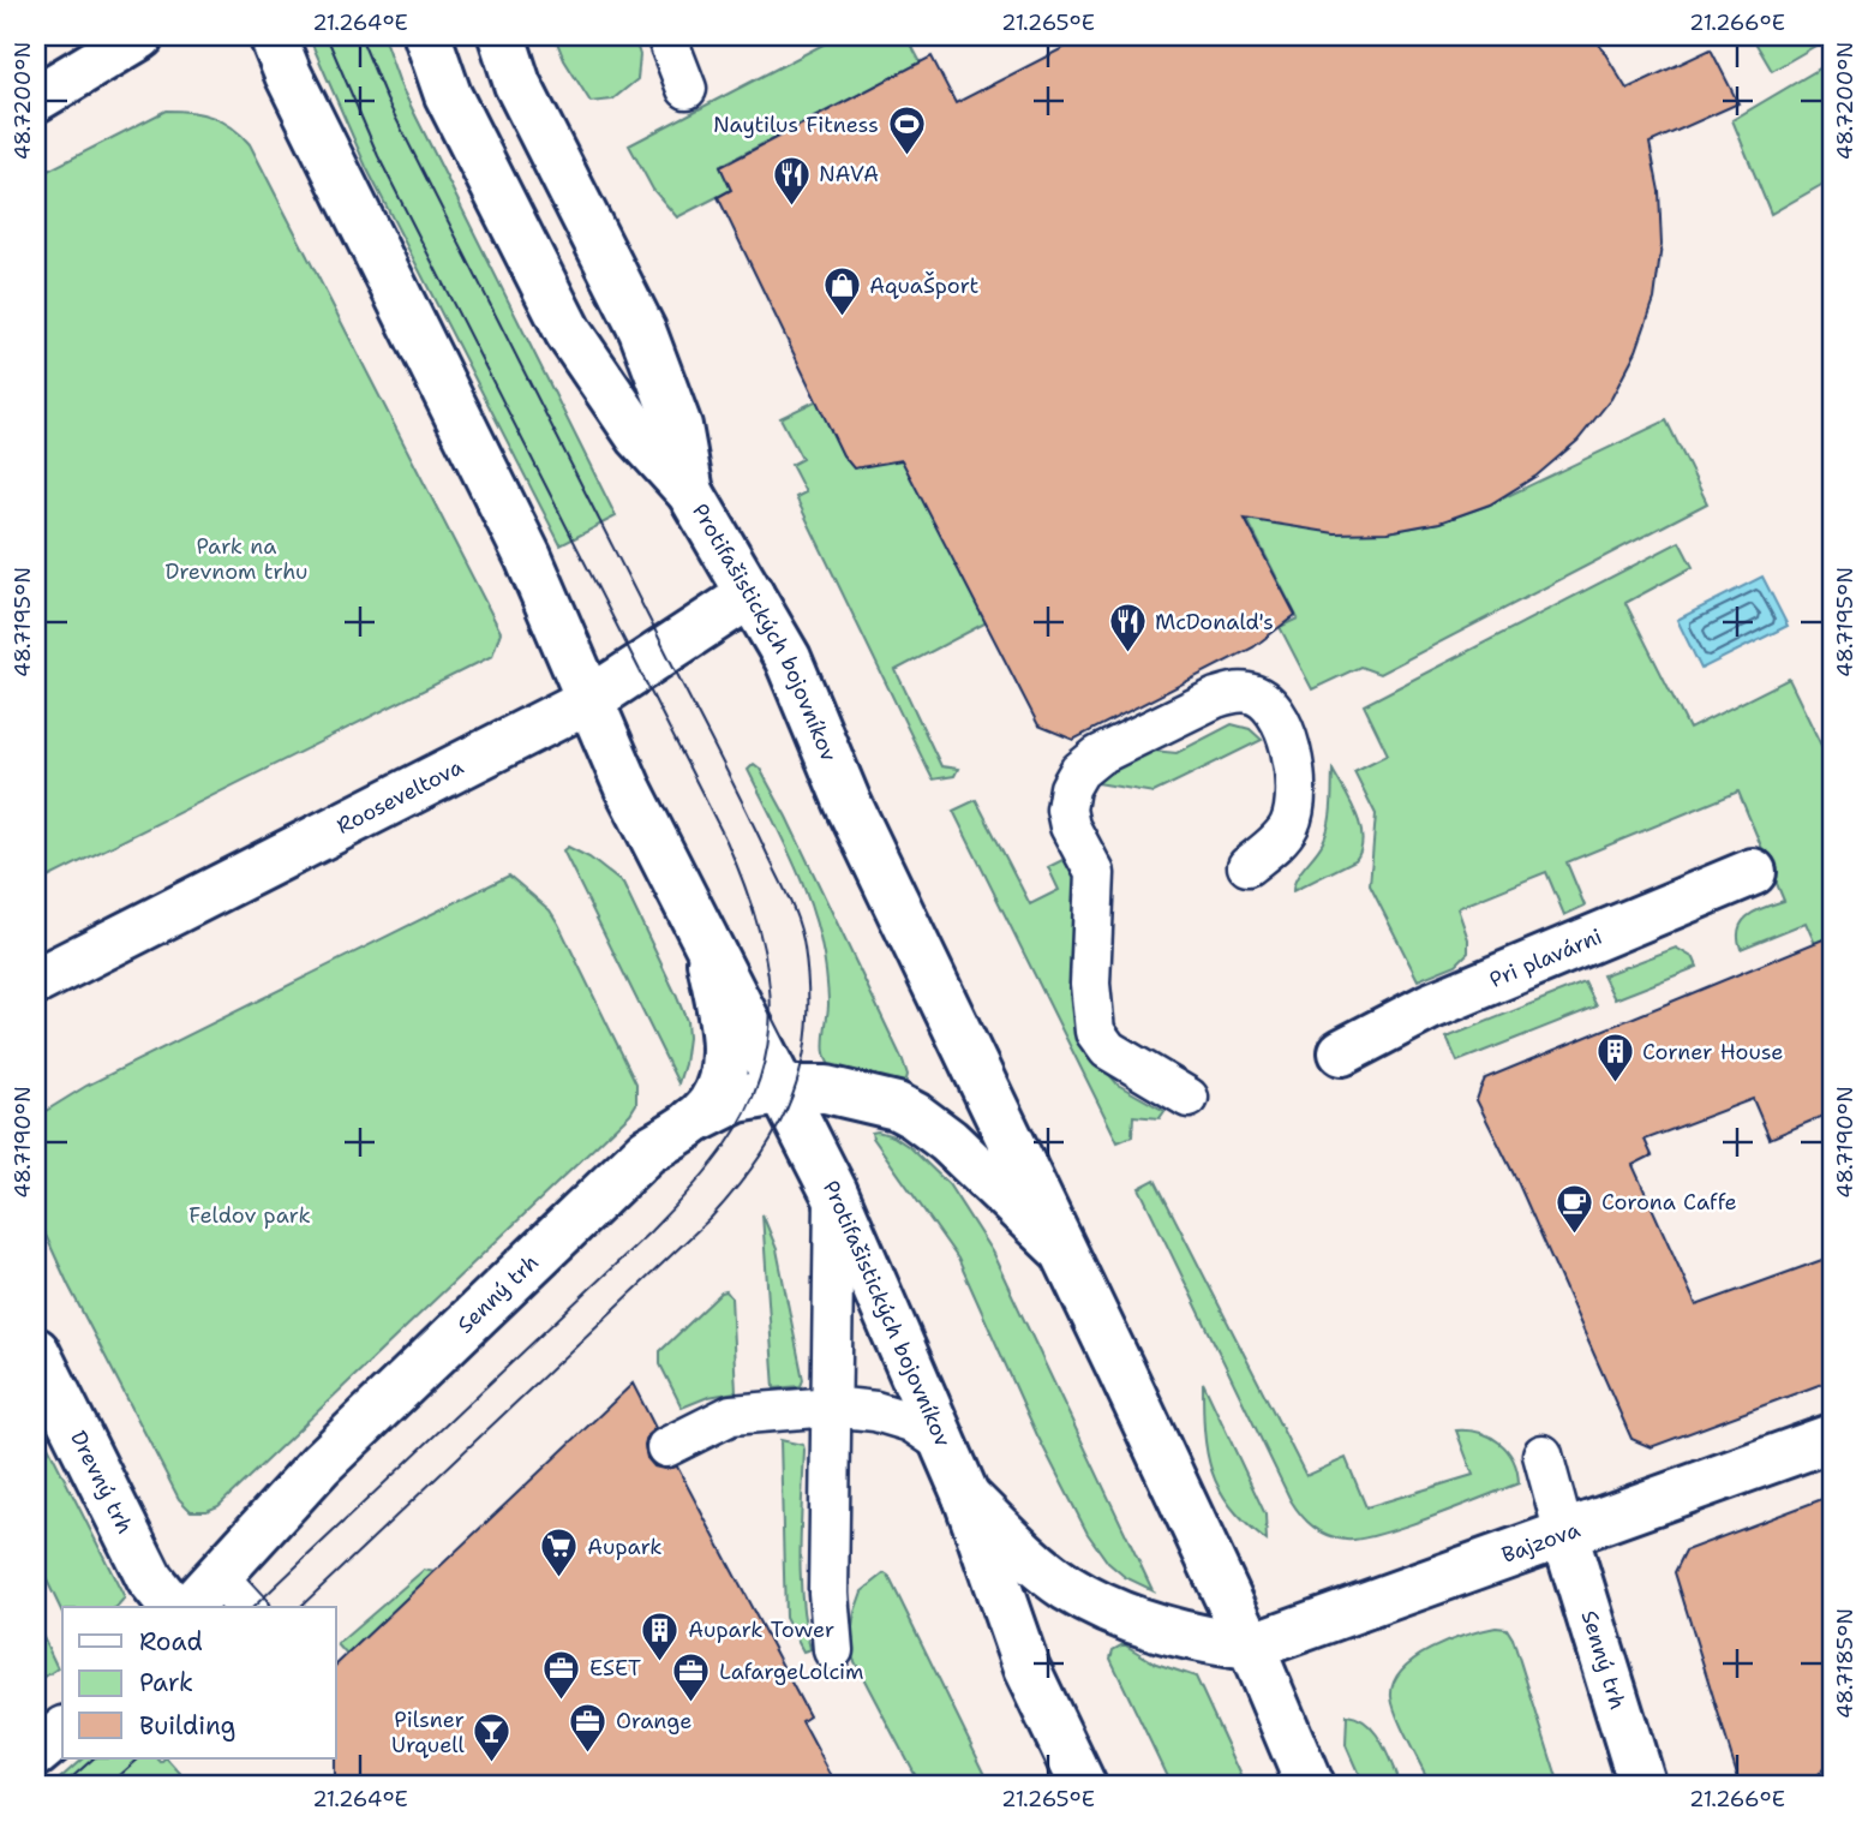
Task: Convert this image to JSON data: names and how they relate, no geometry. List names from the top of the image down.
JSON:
{
  "streets": {
    "street": [
      "Protifašistických bojovníkov",
      "Rooseveltova",
      "Pri plavárni",
      "Senný trh",
      "Drevný trh",
      "Bajzova"
    ]
  },
  "crossings": [
    ["Protifašistických bojovníkov", "Rooseveltova"],
    ["Protifašistických bojovníkov", "Senný trh"],
    ["Protifašistických bojovníkov", "Bajzova"],
    ["Senný trh", "Bajzova"]
  ],
  "parks": ["Park na Drevnom trhu", "Feldov park"],
  "places": {
    "sports": ["Naytilus Fitness"],
    "restaurant": ["NAVA", "McDonald's"],
    "shop": ["AquaŠport"],
    "building": ["Corner House", "Aupark Tower"],
    "cafe": ["Corona Caffe"],
    "supermarket": ["Aupark"],
    "office": ["ESET", "LafargeLolcim", "Orange"],
    "bar": ["Pilsner Urquell"]
  },
  "legend": ["Road", "Park", "Building"],
  "coordinates": [
    "21.264°E",
    "21.265°E",
    "21.266°E",
    "48.7200°N",
    "48.7195°N",
    "48.7190°N",
    "48.7185°N"
  ]
}
